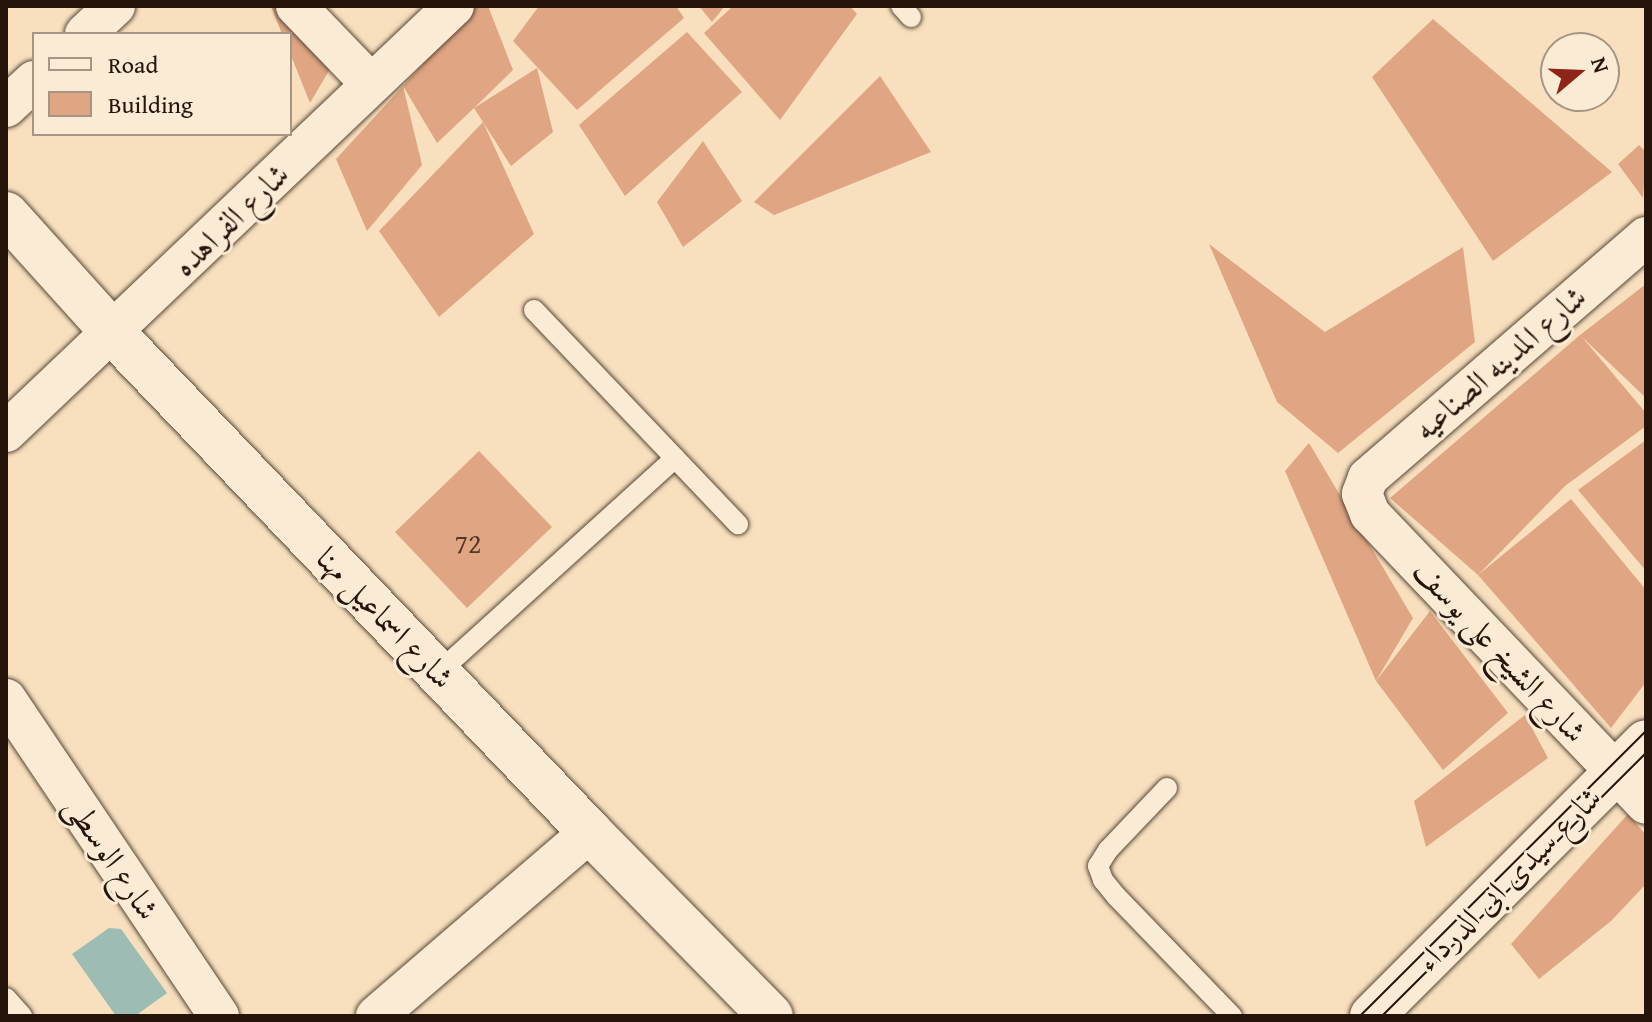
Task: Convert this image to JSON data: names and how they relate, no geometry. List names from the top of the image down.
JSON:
{
  "streets": {
    "main road": ["شارع اسماعيل مهنا", "شارع سيدى ابى الدرداء"],
    "street": [
      "شارع الفراهده",
      "شارع المدينه الصناعيه",
      "شارع الشيخ على يوسف",
      "شارع الوسطى"
    ]
  },
  "crossings": [
    ["شارع الفراهده", "شارع اسماعيل مهنا"],
    ["شارع المدينه الصناعيه", "شارع الشيخ على يوسف"],
    ["شارع الشيخ على يوسف", "شارع سيدى ابى الدرداء"]
  ],
  "house_numbers": ["72"],
  "legend": ["Road", "Building"],
  "north": "right"
}
